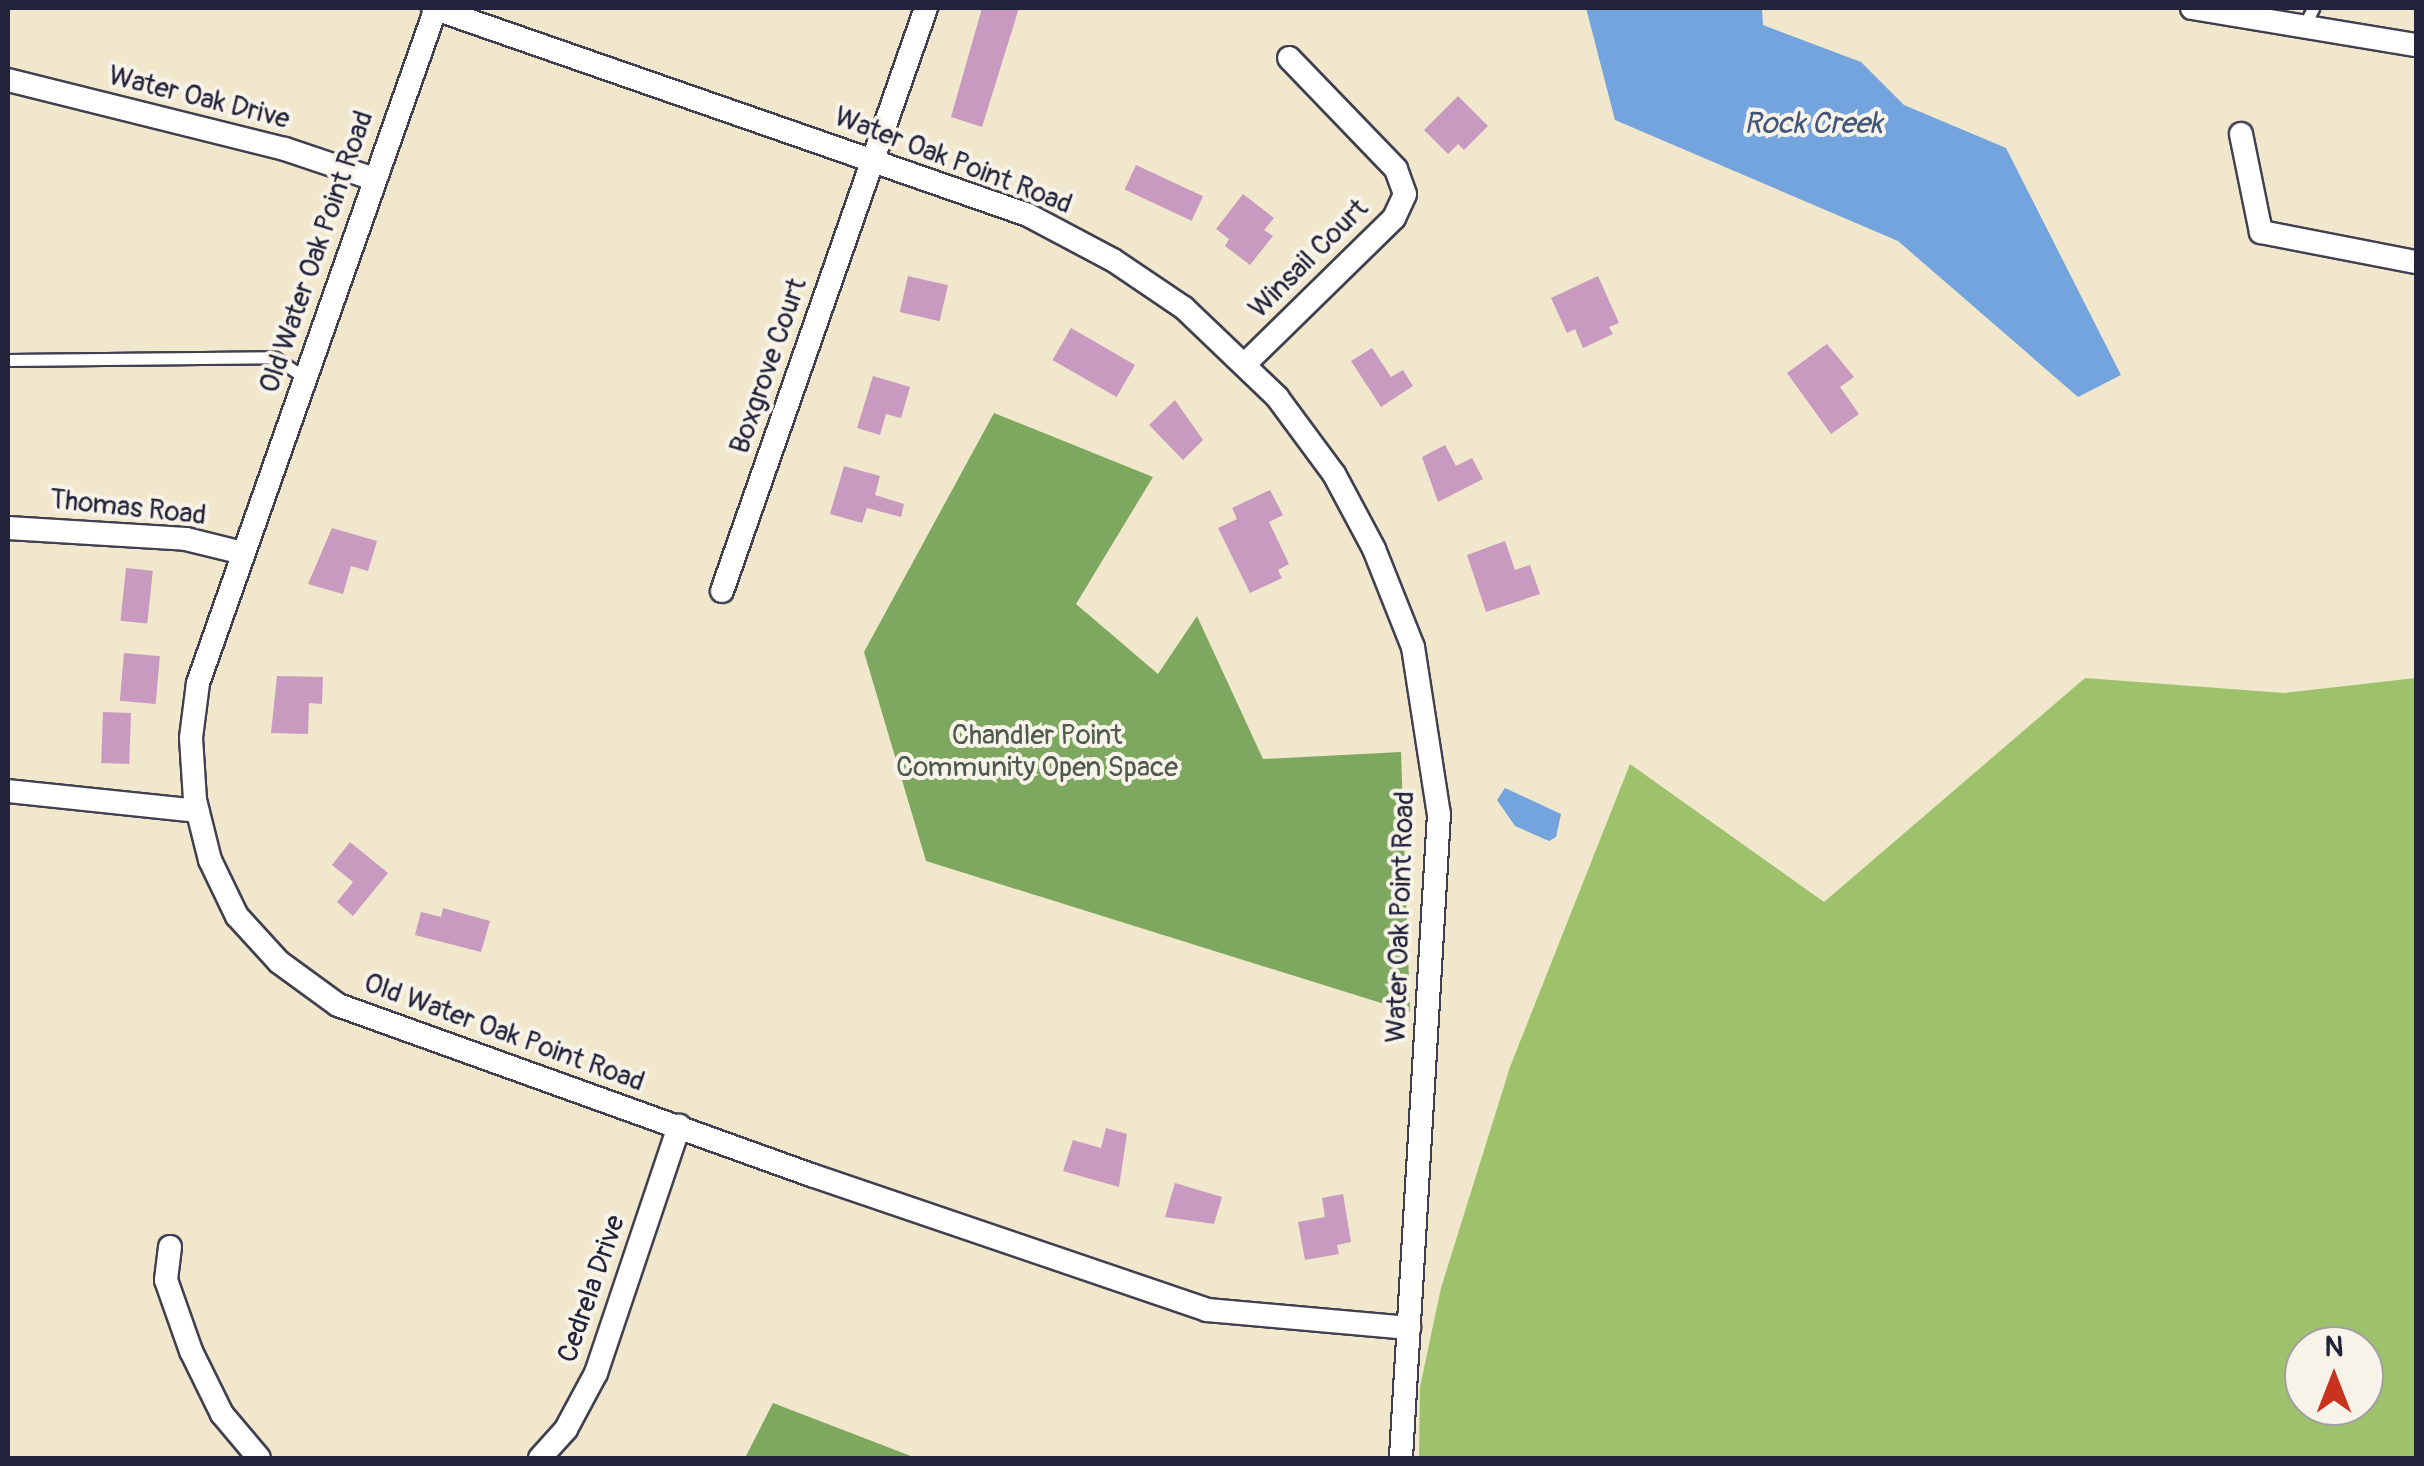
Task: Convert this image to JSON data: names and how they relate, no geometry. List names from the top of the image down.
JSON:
{
  "streets": {
    "street": [
      "Water Oak Drive",
      "Water Oak Point Road",
      "Old Water Oak Point Road",
      "Winsail Court",
      "Boxgrove Court",
      "Thomas Road",
      "Cedrela Drive"
    ]
  },
  "crossings": [
    ["Water Oak Drive", "Old Water Oak Point Road"],
    ["Water Oak Point Road", "Old Water Oak Point Road"],
    ["Water Oak Point Road", "Winsail Court"],
    ["Water Oak Point Road", "Boxgrove Court"],
    ["Old Water Oak Point Road", "Thomas Road"],
    ["Old Water Oak Point Road", "Cedrela Drive"]
  ],
  "water": ["Rock Creek"],
  "parks": ["Chandler Point Community Open Space"],
  "north": "top"
}
